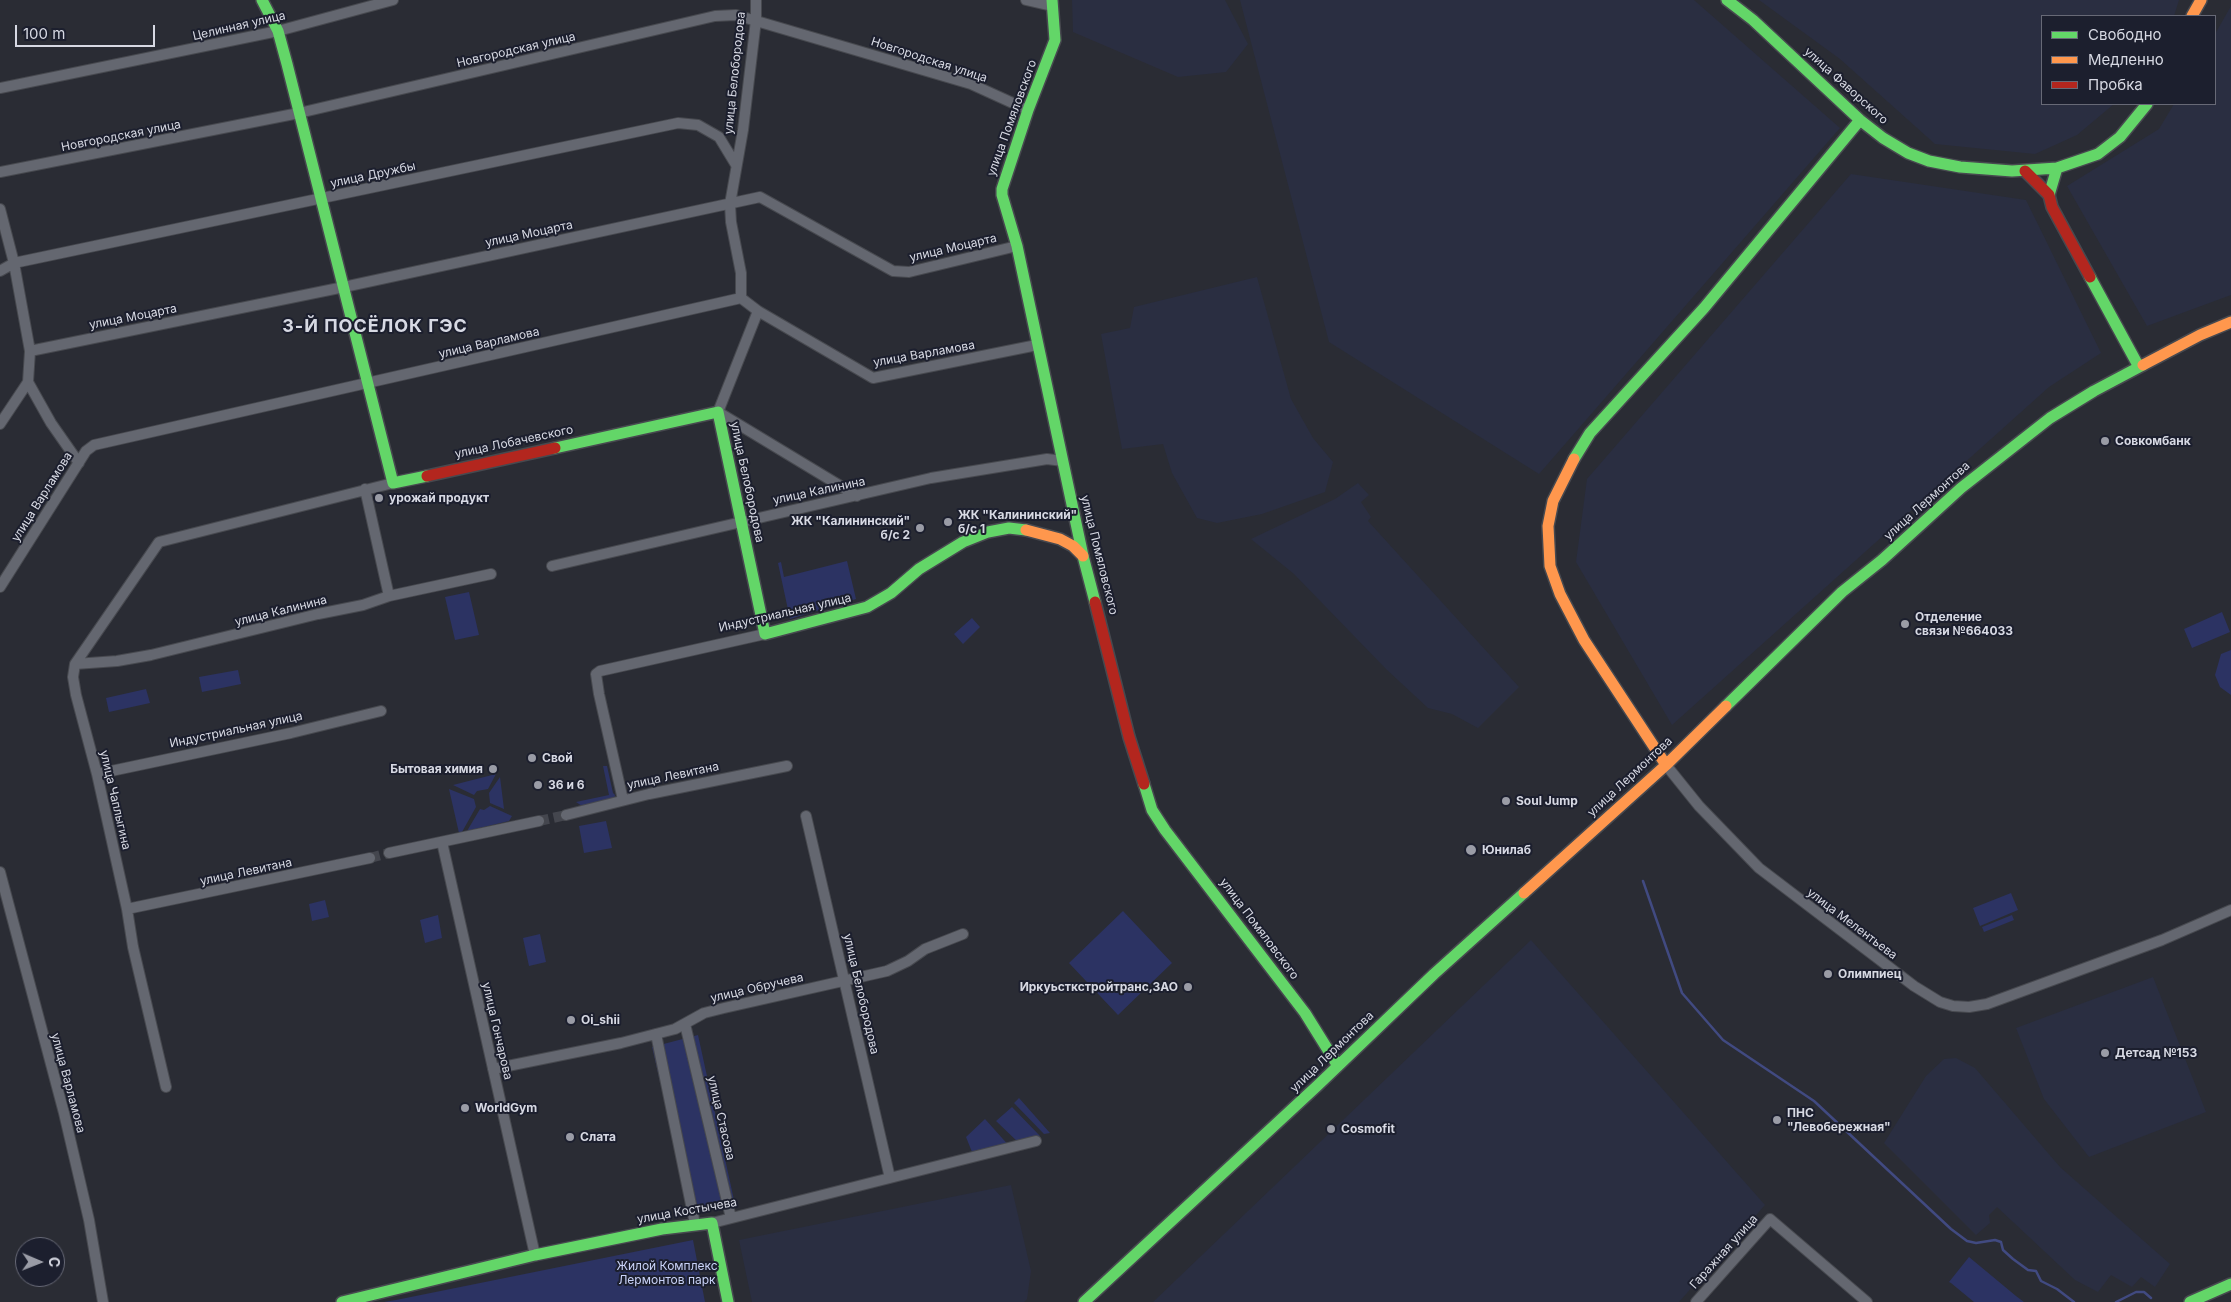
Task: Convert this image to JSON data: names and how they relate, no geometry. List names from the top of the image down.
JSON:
{
  "streets": {
    "street": [
      "Целинная улица",
      "Новгородская улица",
      "улица Белобородова",
      "улица Фаворского",
      "улица Помяловского",
      "улица Дружбы",
      "улица Моцарта",
      "улица Варламова",
      "улица Лобачевского",
      "улица Калинина",
      "улица Лермонтова",
      "Индустриальная улица",
      "улица Левитана",
      "улица Чаплыгина",
      "улица Мелентьева",
      "улица Обручева",
      "улица Гончарова",
      "улица Стасова",
      "улица Костычева",
      "Гаражная улица"
    ]
  },
  "crossings": [
    ["Новгородская улица", "улица Белобородова"],
    ["Новгородская улица", "улица Помяловского"],
    ["улица Белобородова", "улица Дружбы"],
    ["улица Белобородова", "улица Моцарта"],
    ["улица Белобородова", "улица Варламова"],
    ["улица Белобородова", "улица Лобачевского"],
    ["улица Белобородова", "улица Калинина"],
    ["улица Белобородова", "Индустриальная улица"],
    ["улица Белобородова", "улица Обручева"],
    ["улица Белобородова", "улица Костычева"],
    ["улица Помяловского", "улица Моцарта"],
    ["улица Помяловского", "улица Варламова"],
    ["улица Помяловского", "улица Калинина"],
    ["улица Помяловского", "улица Лермонтова"],
    ["улица Помяловского", "Индустриальная улица"],
    ["улица Лобачевского", "улица Калинина"],
    ["улица Лобачевского", "улица Чаплыгина"],
    ["улица Калинина", "улица Чаплыгина"],
    ["улица Лермонтова", "улица Мелентьева"],
    ["Индустриальная улица", "улица Левитана"],
    ["Индустриальная улица", "улица Чаплыгина"],
    ["улица Левитана", "улица Чаплыгина"],
    ["улица Обручева", "улица Гончарова"],
    ["улица Обручева", "улица Стасова"],
    ["улица Гончарова", "улица Костычева"],
    ["улица Стасова", "улица Костычева"]
  ],
  "districts": ["3-Й ПОСЁЛОК ГЭС"],
  "parks": ["Жилой Комплекс Лермонтов парк"],
  "places": [
    "Совкомбанк",
    "урожай продукт",
    "ЖК \"Калининский\" б/с 1",
    "ЖК \"Калининский\" б/с 2",
    "Отделение связи №664033",
    "Свой",
    "Бытовая химия",
    "36 и 6",
    "Soul Jump",
    "Юнилаб",
    "Олимпиец",
    "Иркуьсткстройтранс,ЗАО",
    "Oi_shii",
    "Детсад №153",
    "WorldGym",
    "ПНС \"Левобережная\"",
    "Cosmofit",
    "Слата"
  ],
  "legend": ["Свободно", "Медленно", "Пробка"],
  "scale_bar": "100 m",
  "north": "right"
}
